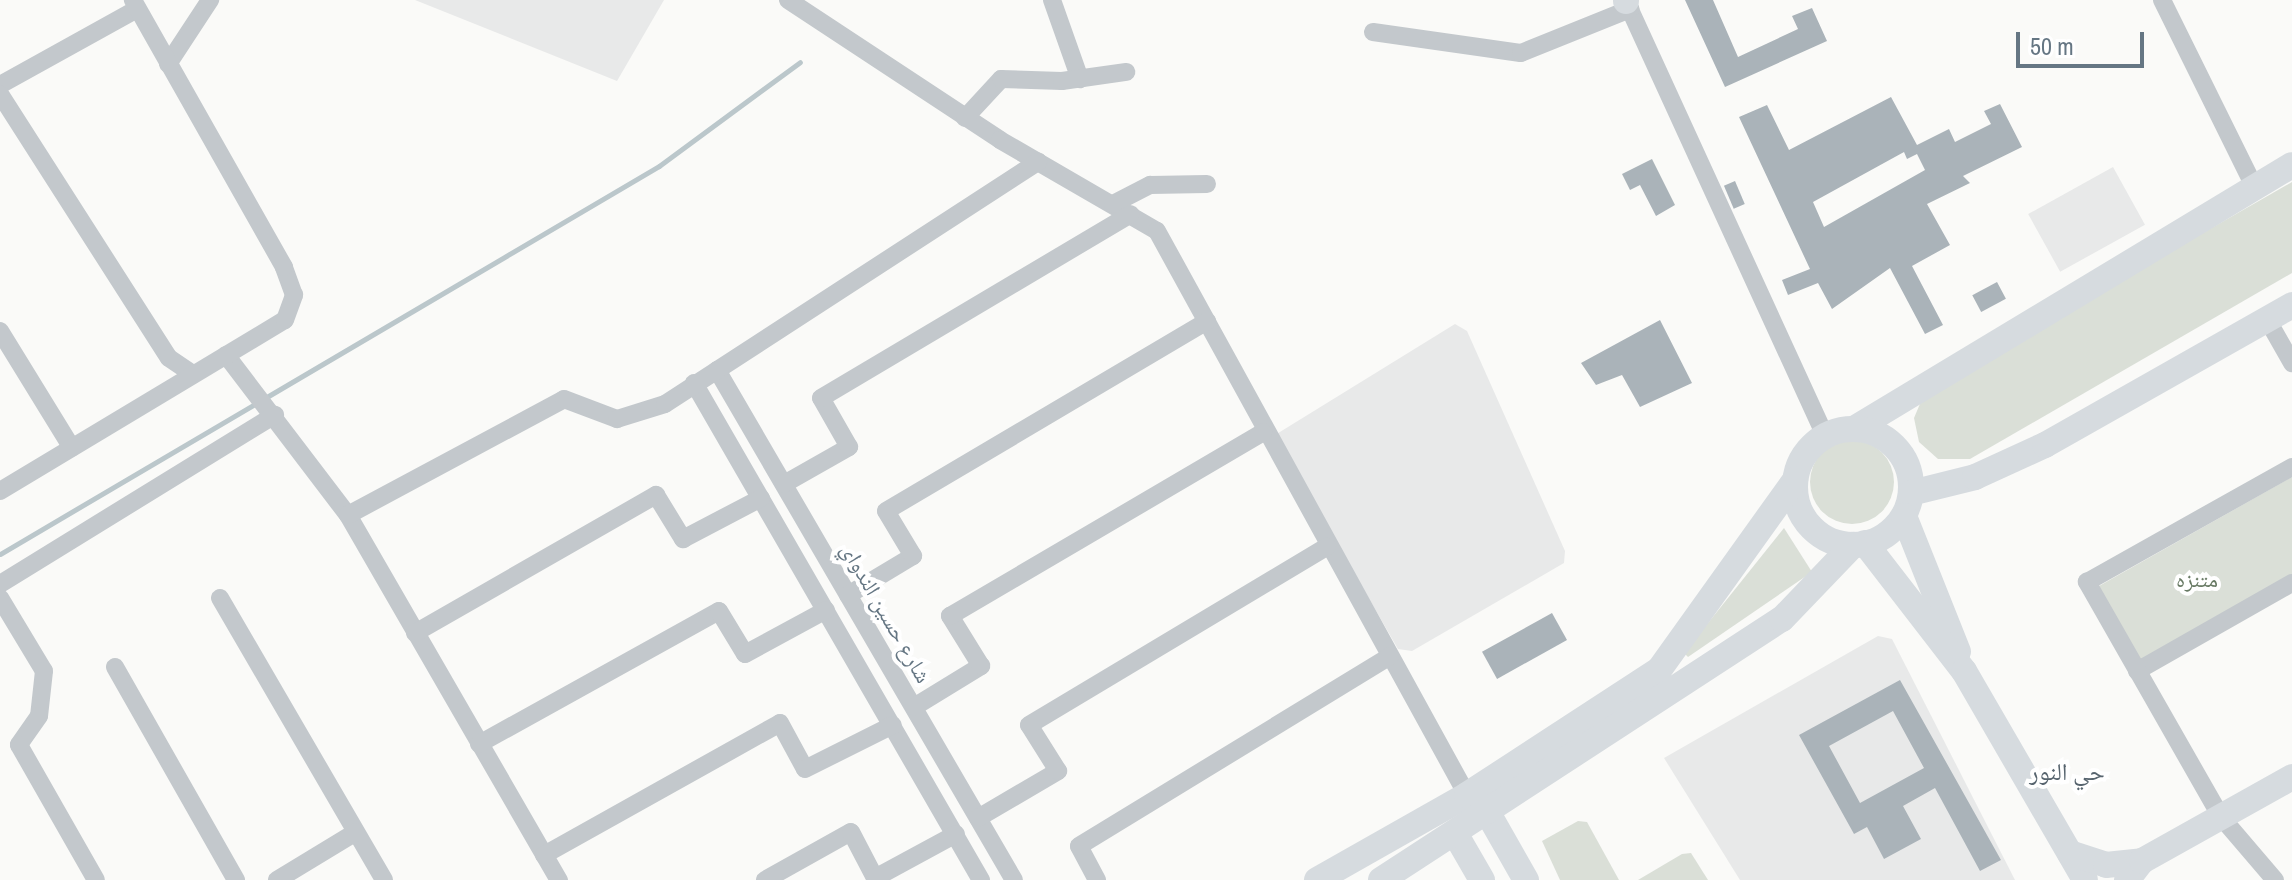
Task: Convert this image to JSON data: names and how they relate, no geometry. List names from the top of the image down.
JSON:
{
  "streets": {
    "street": ["شارع حسين الندواي"]
  },
  "districts": ["حي النور"],
  "parks": ["متنزه"],
  "scale_bar": "50 m"
}
